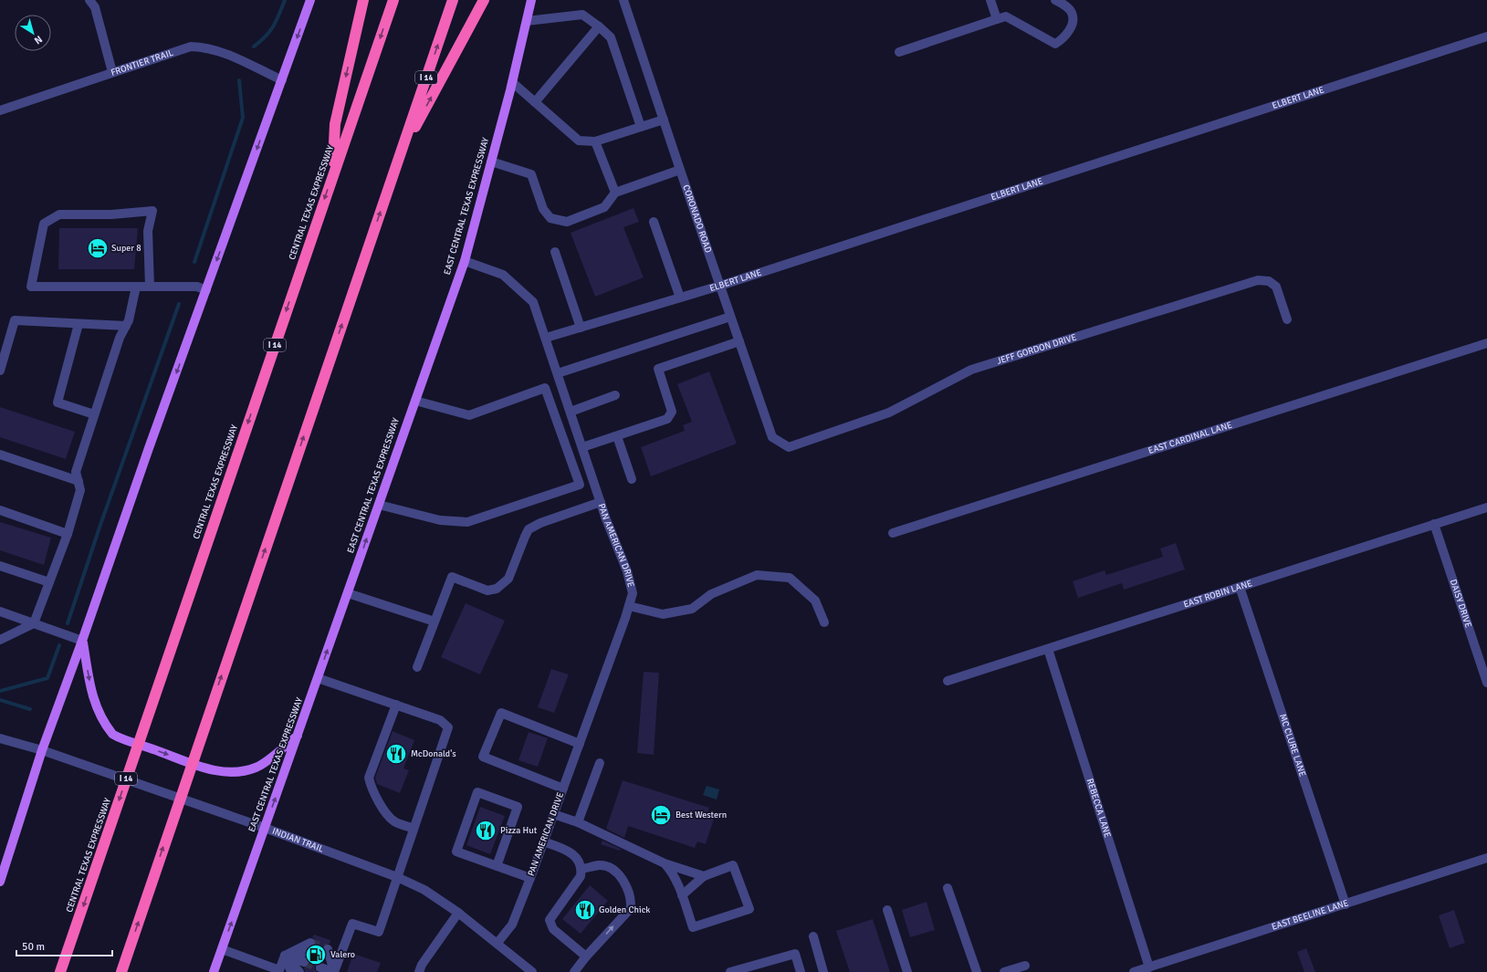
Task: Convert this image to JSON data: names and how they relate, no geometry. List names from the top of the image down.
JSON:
{
  "streets": {
    "highway": ["I 14", "CENTRAL TEXAS EXPRESSWAY"],
    "main road": ["EAST CENTRAL TEXAS EXPRESSWAY"],
    "street": [
      "FRONTIER TRAIL",
      "ELBERT LANE",
      "CORONADO ROAD",
      "JEFF GORDON DRIVE",
      "EAST CARDINAL LANE",
      "PAN AMERICAN DRIVE",
      "EAST ROBIN LANE",
      "DAISY DRIVE",
      "MC CLURE LANE",
      "REBECCA LANE",
      "INDIAN TRAIL",
      "EAST BEELINE LANE"
    ]
  },
  "crossings": [
    ["ELBERT LANE", "CORONADO ROAD"],
    ["ELBERT LANE", "PAN AMERICAN DRIVE"],
    ["EAST CENTRAL TEXAS EXPRESSWAY", "PAN AMERICAN DRIVE"],
    ["EAST CENTRAL TEXAS EXPRESSWAY", "INDIAN TRAIL"],
    ["CORONADO ROAD", "JEFF GORDON DRIVE"],
    ["PAN AMERICAN DRIVE", "INDIAN TRAIL"],
    ["EAST ROBIN LANE", "DAISY DRIVE"],
    ["EAST ROBIN LANE", "MC CLURE LANE"],
    ["EAST ROBIN LANE", "REBECCA LANE"],
    ["MC CLURE LANE", "EAST BEELINE LANE"],
    ["REBECCA LANE", "EAST BEELINE LANE"]
  ],
  "one_way": ["EAST CENTRAL TEXAS EXPRESSWAY"],
  "places": {
    "hotel": ["Super 8", "Best Western"],
    "restaurant": ["McDonald's", "Pizza Hut", "Golden Chick"],
    "fuel station": ["Valero"]
  },
  "scale_bar": "50 m",
  "north": "bottom right"
}
